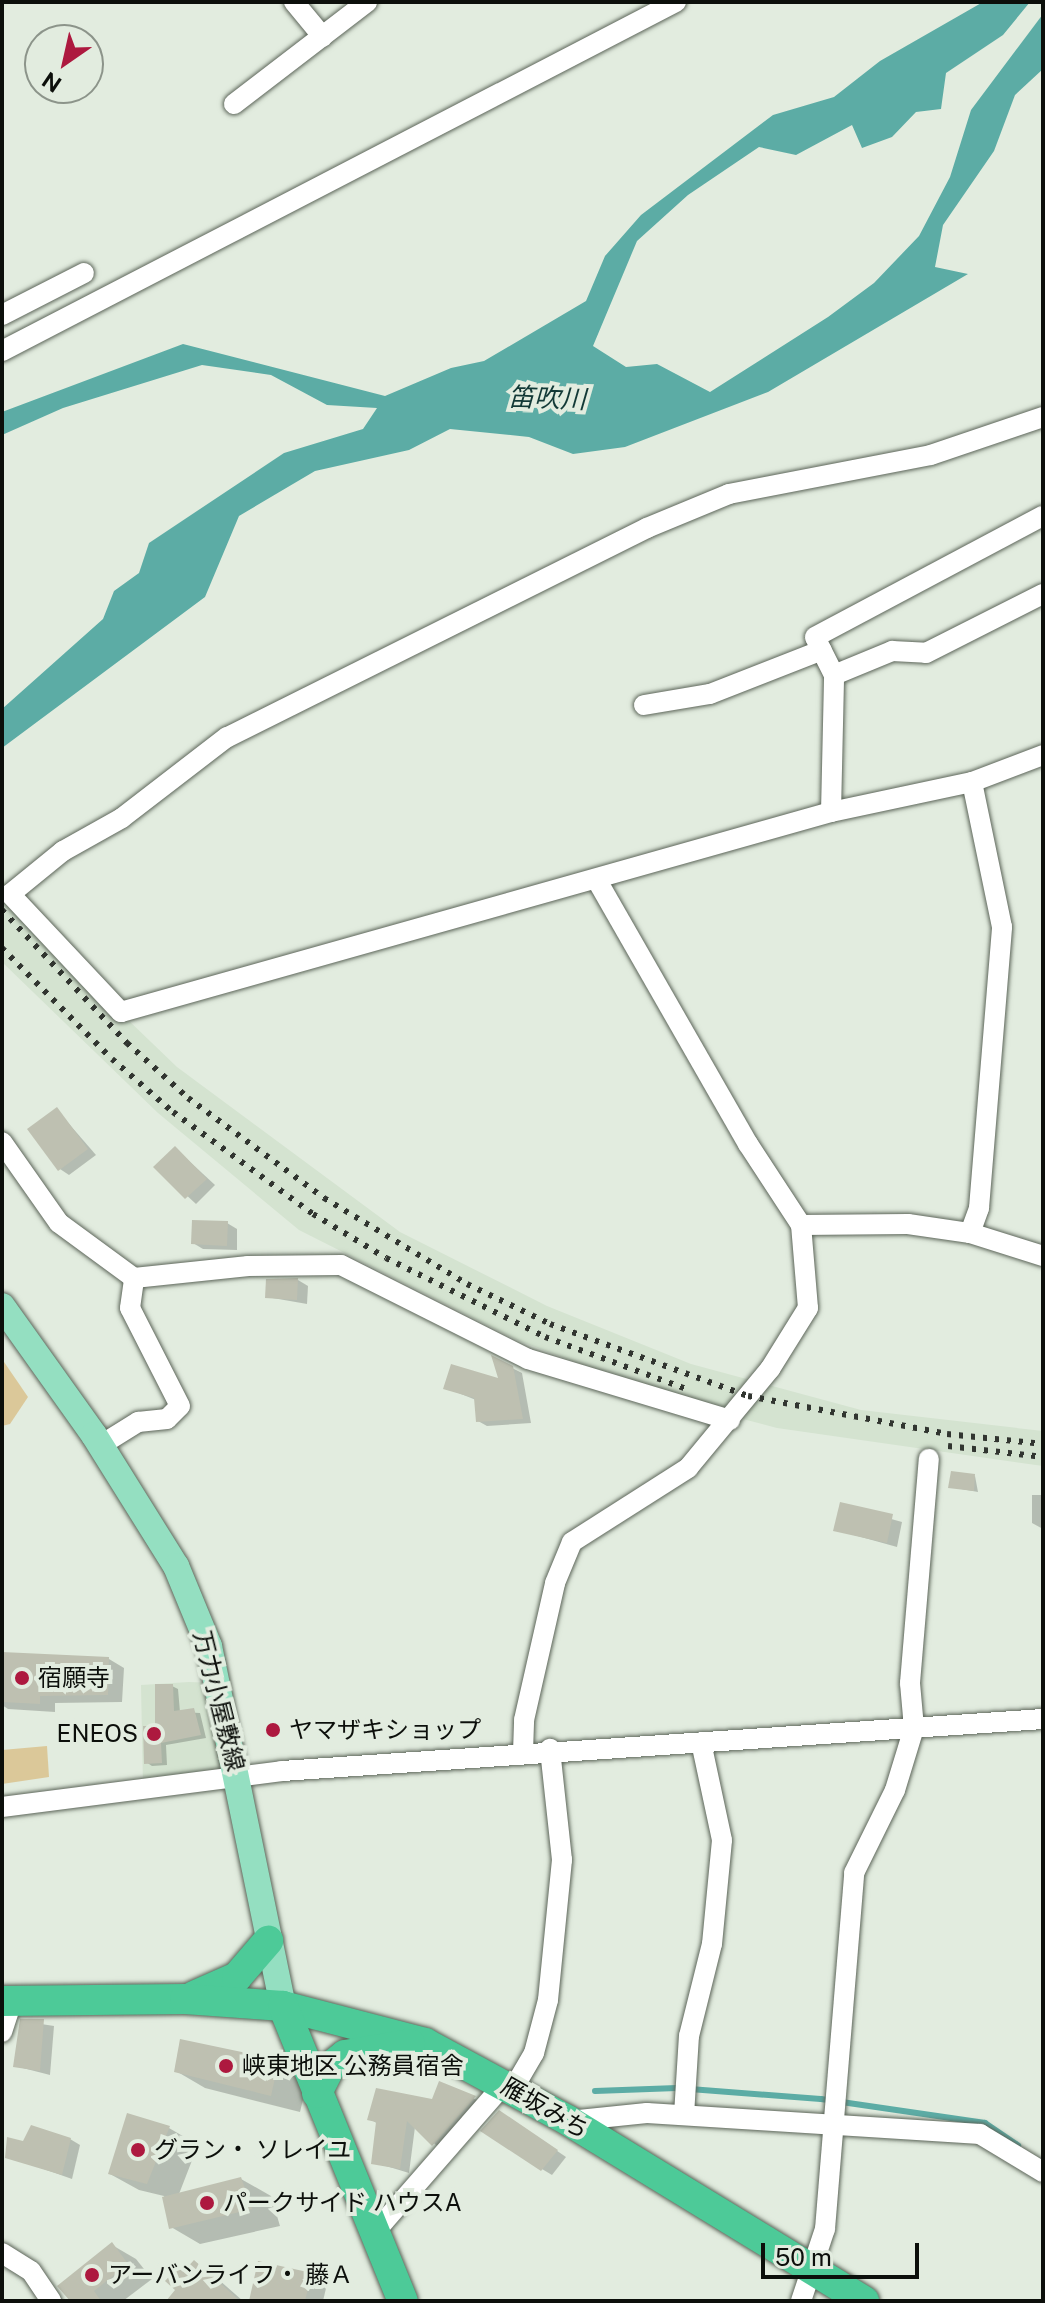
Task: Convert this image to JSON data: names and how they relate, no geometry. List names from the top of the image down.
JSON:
{
  "streets": {
    "highway": ["雁坂みち"],
    "main road": ["万力小屋敷線"]
  },
  "crossings": [
    ["万力小屋敷線", "雁坂みち"]
  ],
  "water": ["笛吹川"],
  "places": [
    "宿願寺",
    "ヤマザキショップ",
    "ENEOS",
    "峡東地区 公務員宿舎",
    "グラン・ ソレイユ",
    "パークサイド ハウスA",
    "アーバンライフ・ 藤Ａ"
  ],
  "scale_bar": "50 m",
  "north": "bottom left"
}
